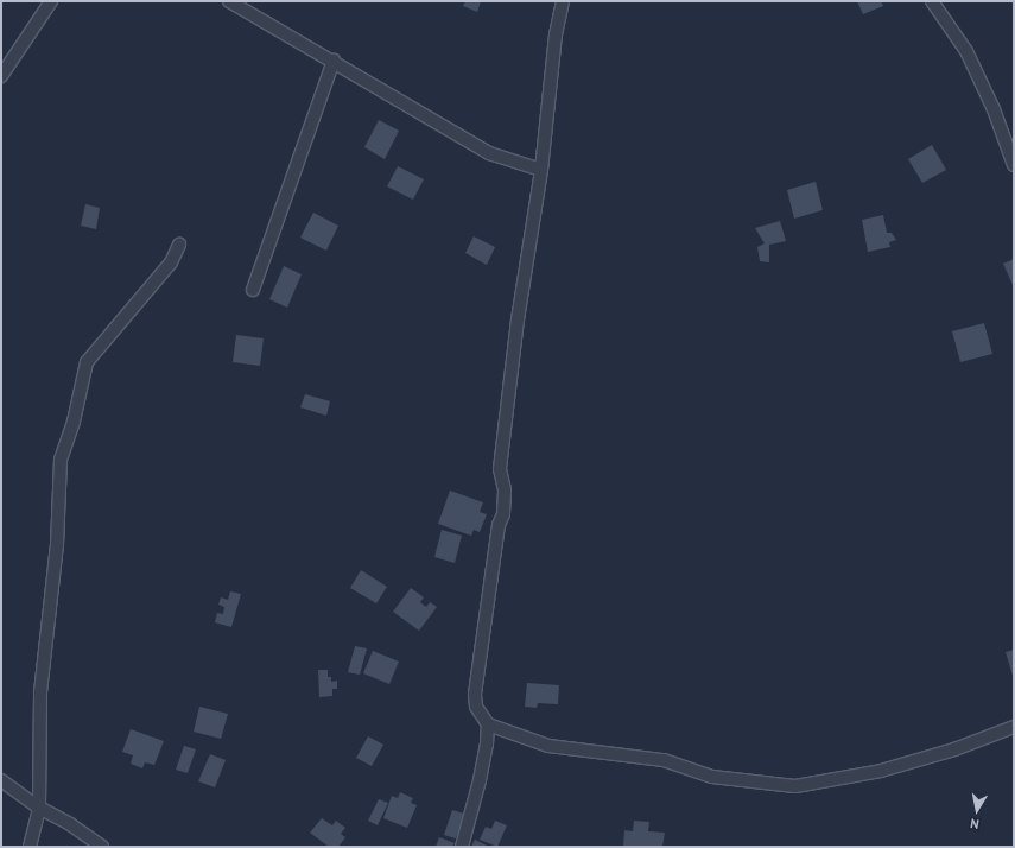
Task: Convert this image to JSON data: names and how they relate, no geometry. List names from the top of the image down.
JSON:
{
  "north": "bottom"
}
